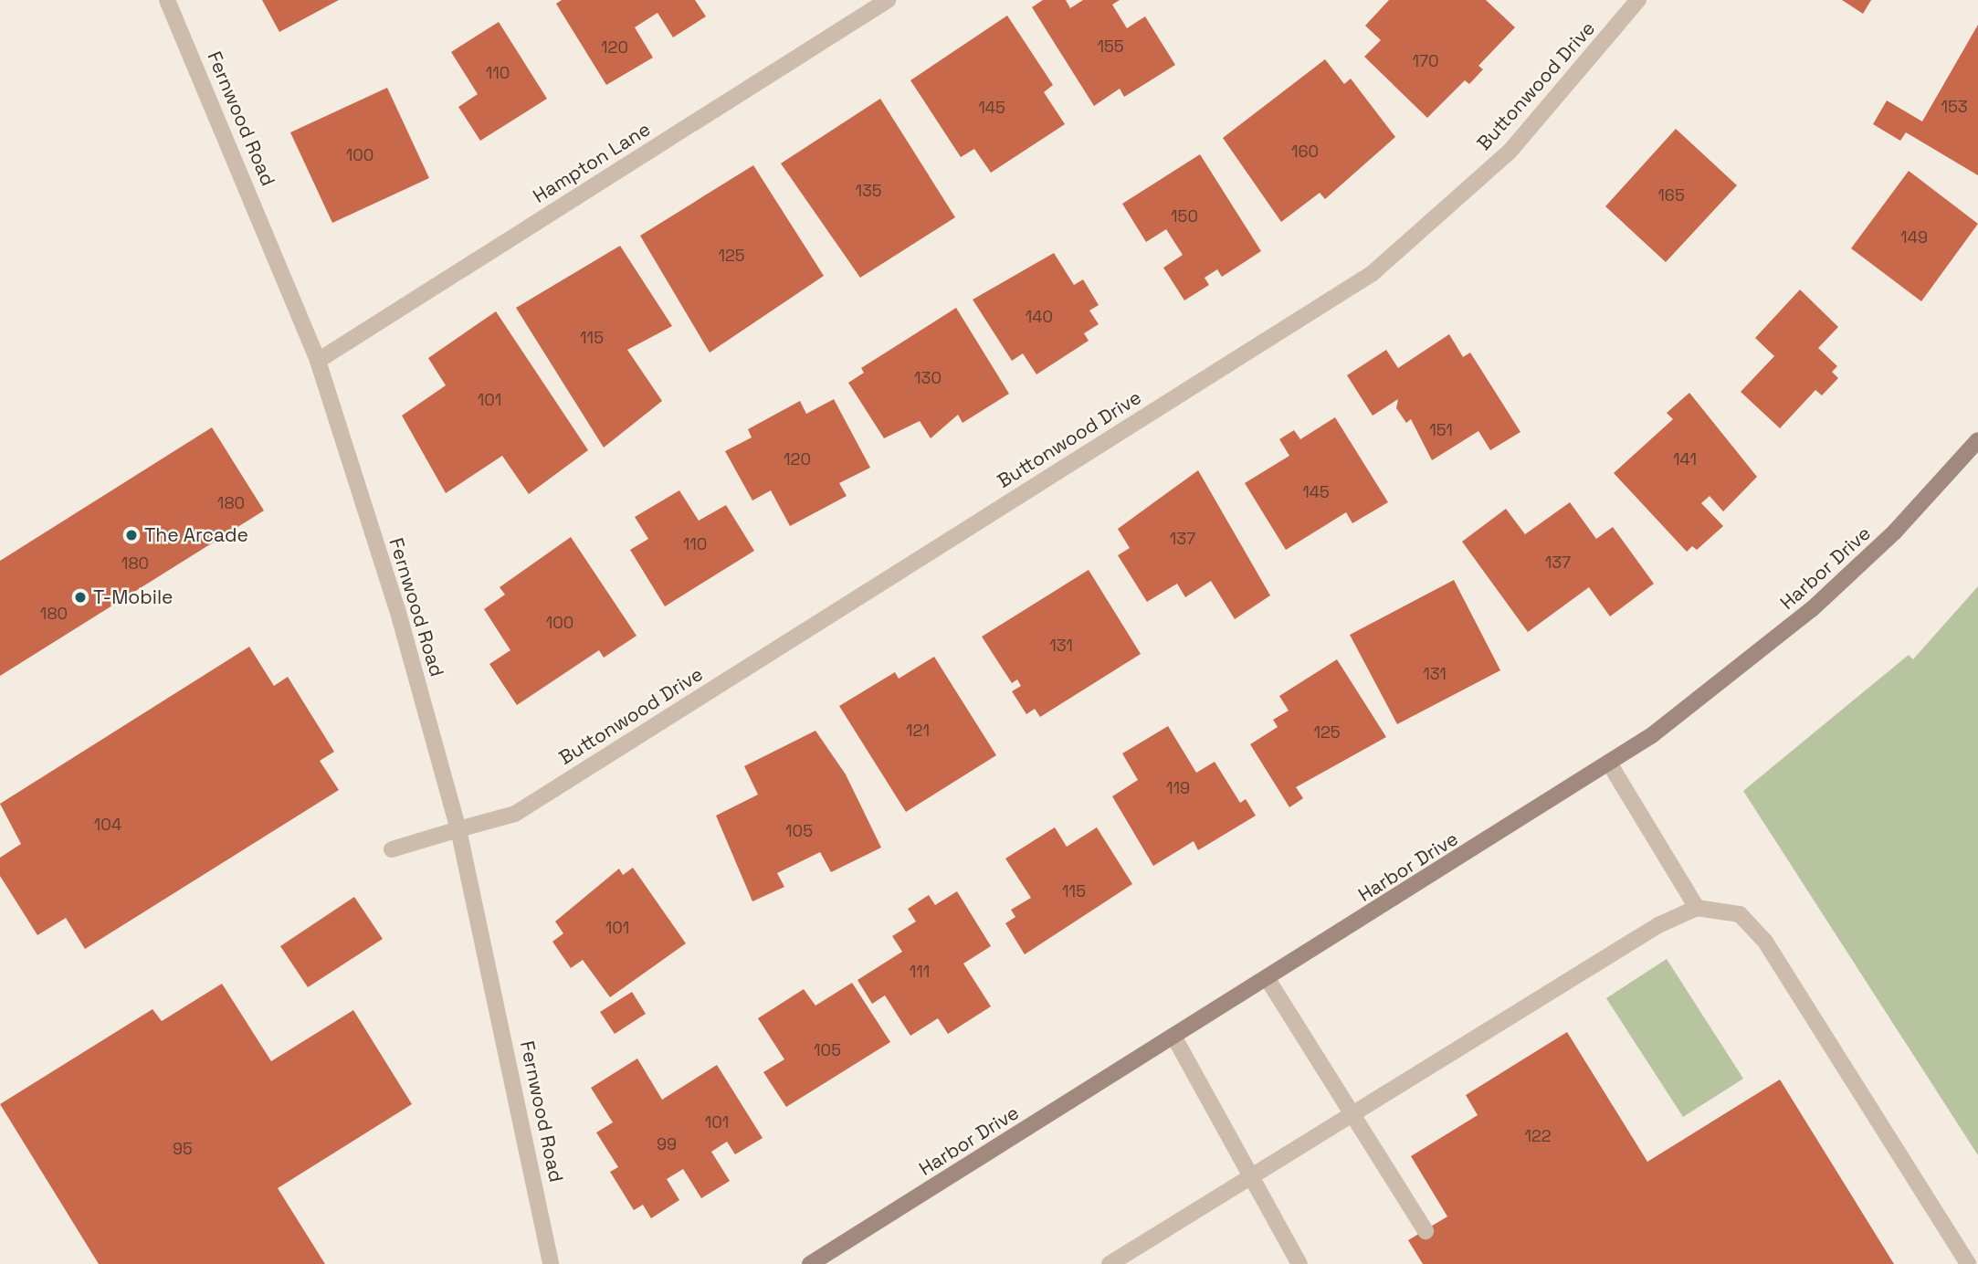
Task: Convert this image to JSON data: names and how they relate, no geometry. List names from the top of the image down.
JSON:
{
  "streets": {
    "street": [
      "Buttonwood Drive",
      "Fernwood Road",
      "Hampton Lane",
      "Harbor Drive"
    ]
  },
  "crossings": [
    ["Buttonwood Drive", "Fernwood Road"],
    ["Fernwood Road", "Hampton Lane"]
  ],
  "places": ["The Arcade", "T-Mobile"],
  "house_numbers": [
    "155",
    "120",
    "170",
    "110",
    "153",
    "145",
    "160",
    "100",
    "135",
    "165",
    "150",
    "149",
    "125",
    "140",
    "115",
    "130",
    "101",
    "151",
    "120",
    "141",
    "145",
    "180",
    "137",
    "110",
    "137",
    "180",
    "180",
    "100",
    "131",
    "131",
    "121",
    "125",
    "119",
    "104",
    "105",
    "115",
    "101",
    "111",
    "105",
    "101",
    "122",
    "99",
    "95"
  ]
}
